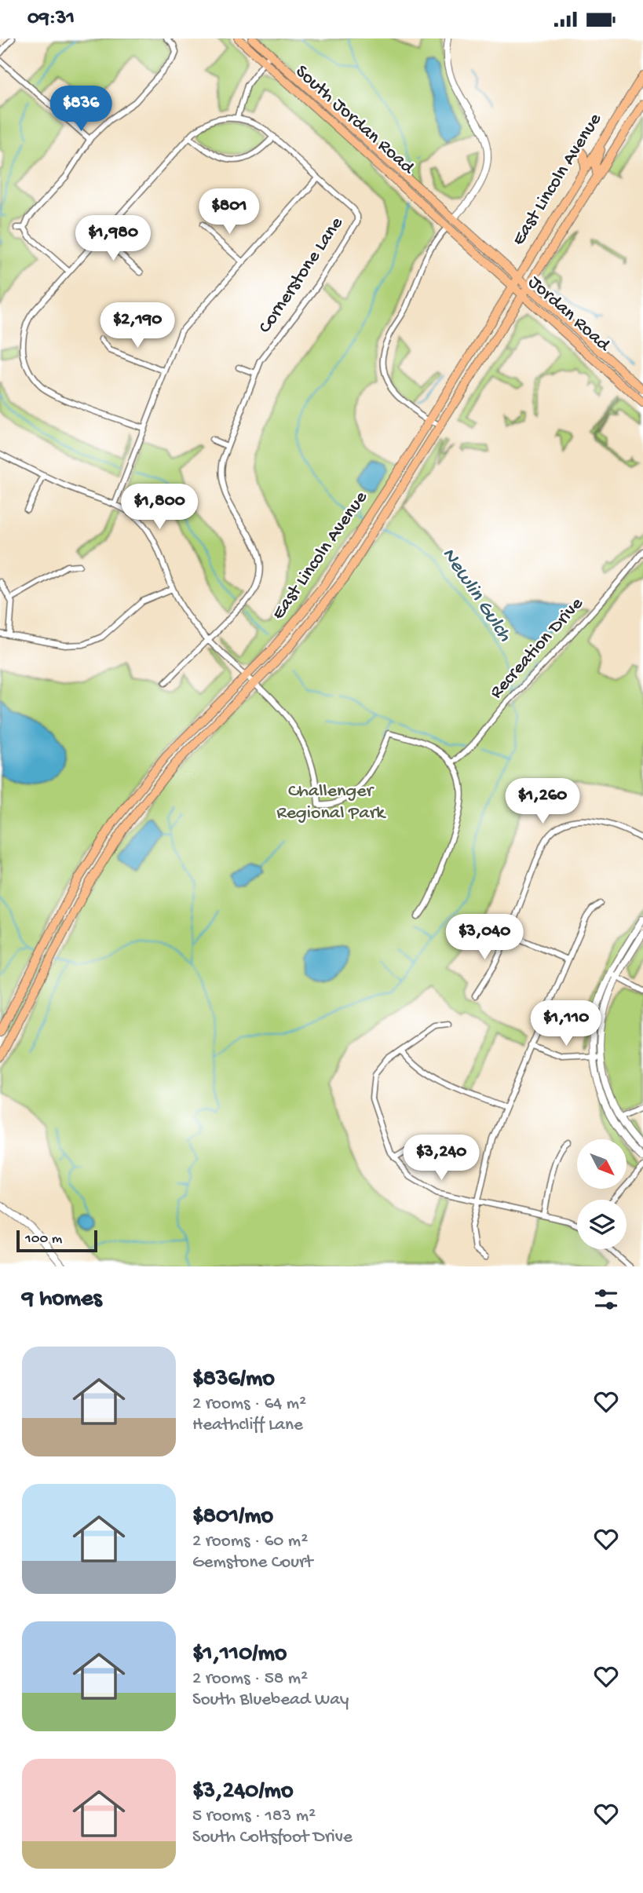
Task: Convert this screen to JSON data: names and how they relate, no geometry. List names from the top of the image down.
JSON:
{
  "streets": {
    "main road": ["South Jordan Road", "East Lincoln Avenue", "Jordan Road"],
    "street": ["Cornerstone Lane", "Recreation Drive"]
  },
  "crossings": [
    ["South Jordan Road", "Jordan Road"],
    ["East Lincoln Avenue", "Jordan Road"]
  ],
  "water": ["Newlin Gulch"],
  "parks": ["Challenger Regional Park"],
  "scale_bar": "100 m",
  "north": "bottom right",
  "page": {
    "status": "09:31",
    "price": [
      "$836",
      "$801",
      "$1,980",
      "$2,190",
      "$1,800",
      "$1,260",
      "$3,040",
      "$1,110",
      "$3,240"
    ],
    "scale": "100 m",
    "heading": "9 homes",
    "list": [
      {
        "name": "$836/mo",
        "note": "2 rooms · 64 m² · Heathcliff Lane"
      },
      {
        "name": "$801/mo",
        "note": "2 rooms · 60 m² · Gemstone Court"
      },
      {
        "name": "$1,110/mo",
        "note": "2 rooms · 58 m² · South Bluebead Way"
      },
      {
        "name": "$3,240/mo",
        "note": "5 rooms · 183 m² · South Coltsfoot Drive"
      }
    ]
  }
}
